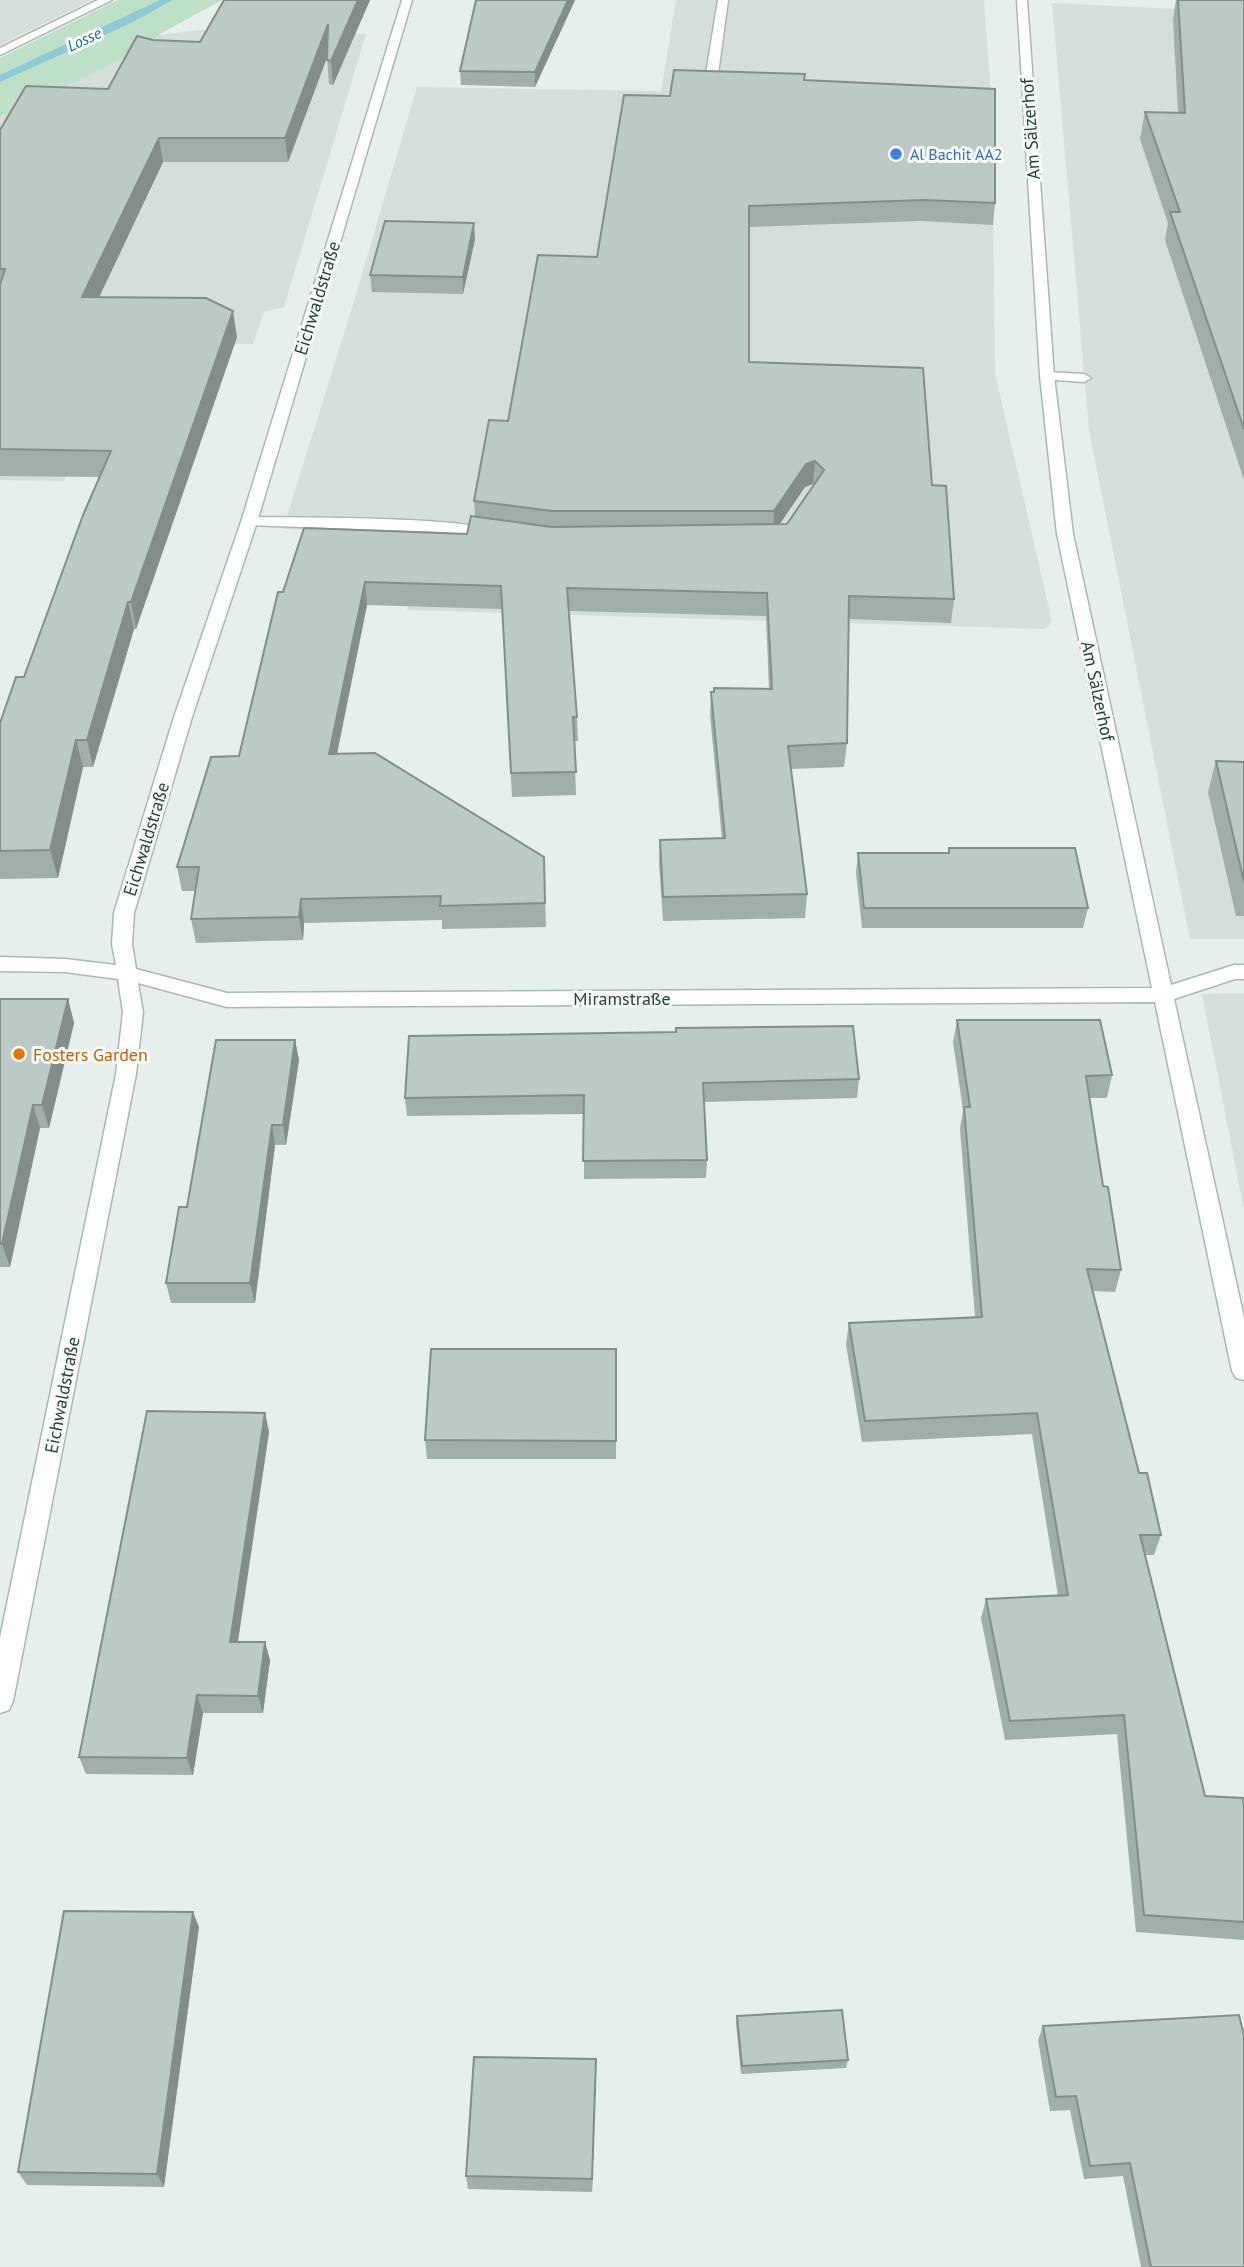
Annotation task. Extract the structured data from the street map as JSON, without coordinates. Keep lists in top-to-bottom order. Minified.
{"streets":{"street":["Am Sälzerhof","Eichwaldstraße","Miramstraße"]},"crossings":[["Am Sälzerhof","Miramstraße"],["Eichwaldstraße","Miramstraße"]],"water":["Losse"],"places":["Al Bachit AA2","Fosters Garden"]}
